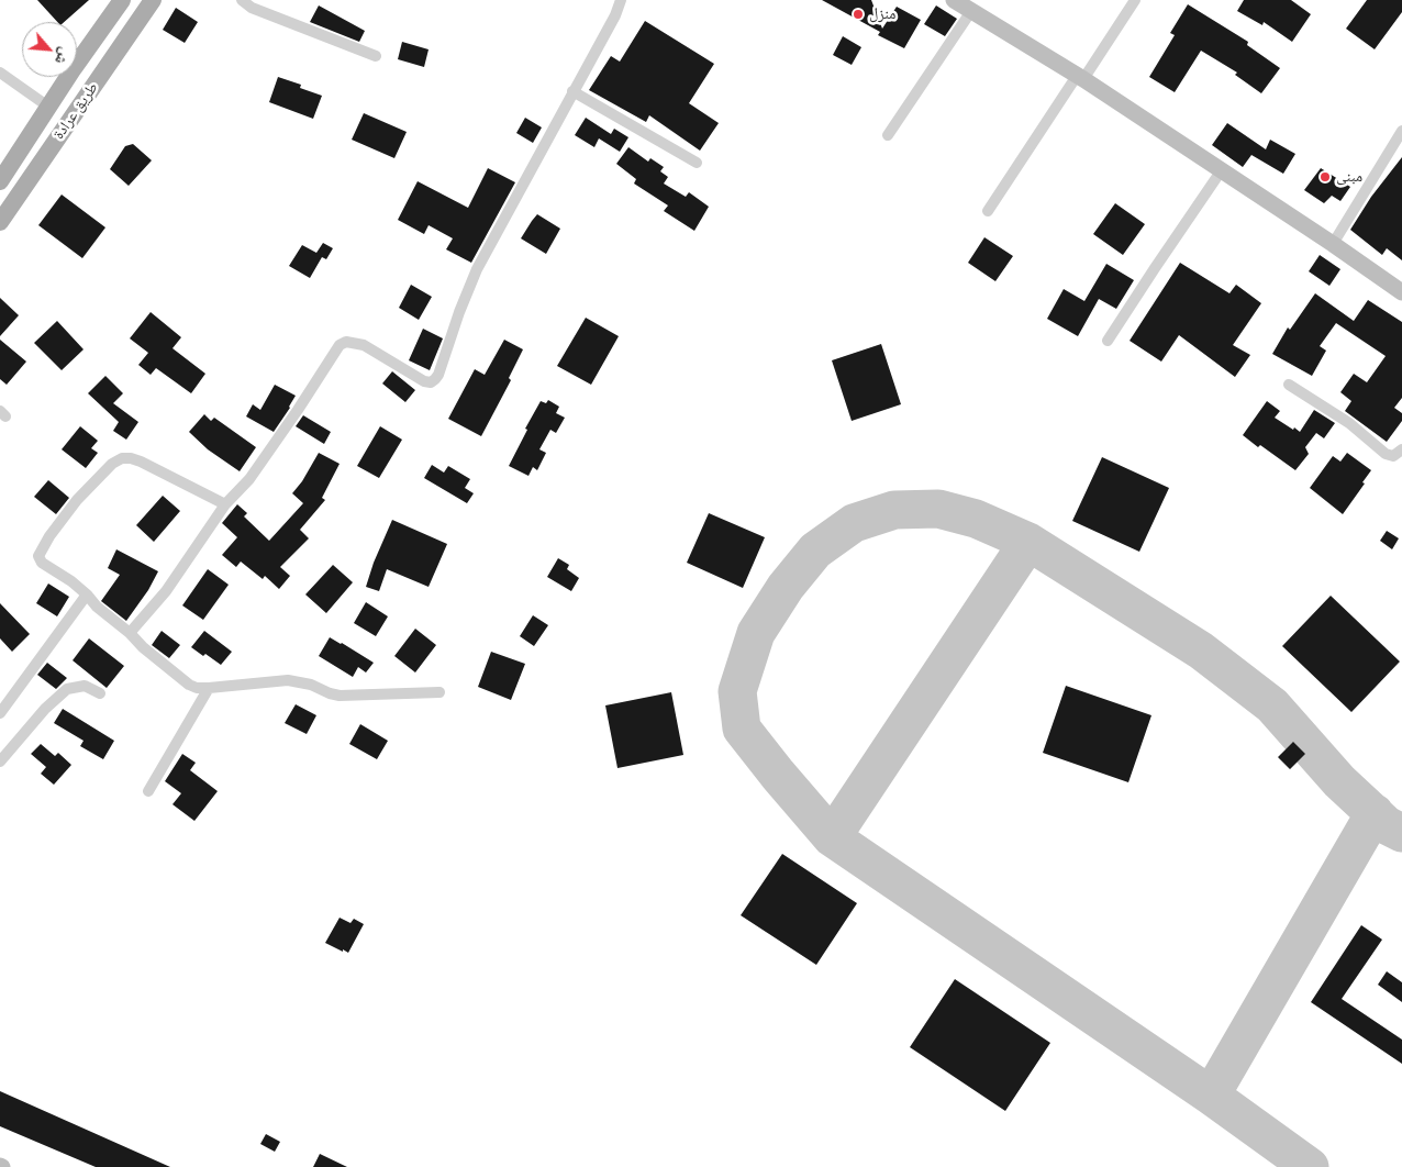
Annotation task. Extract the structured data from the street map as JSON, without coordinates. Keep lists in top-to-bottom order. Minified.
{"streets":{"main road":["طريق عرادة"]},"places":["منزل","مبنى"],"north":"bottom right"}
